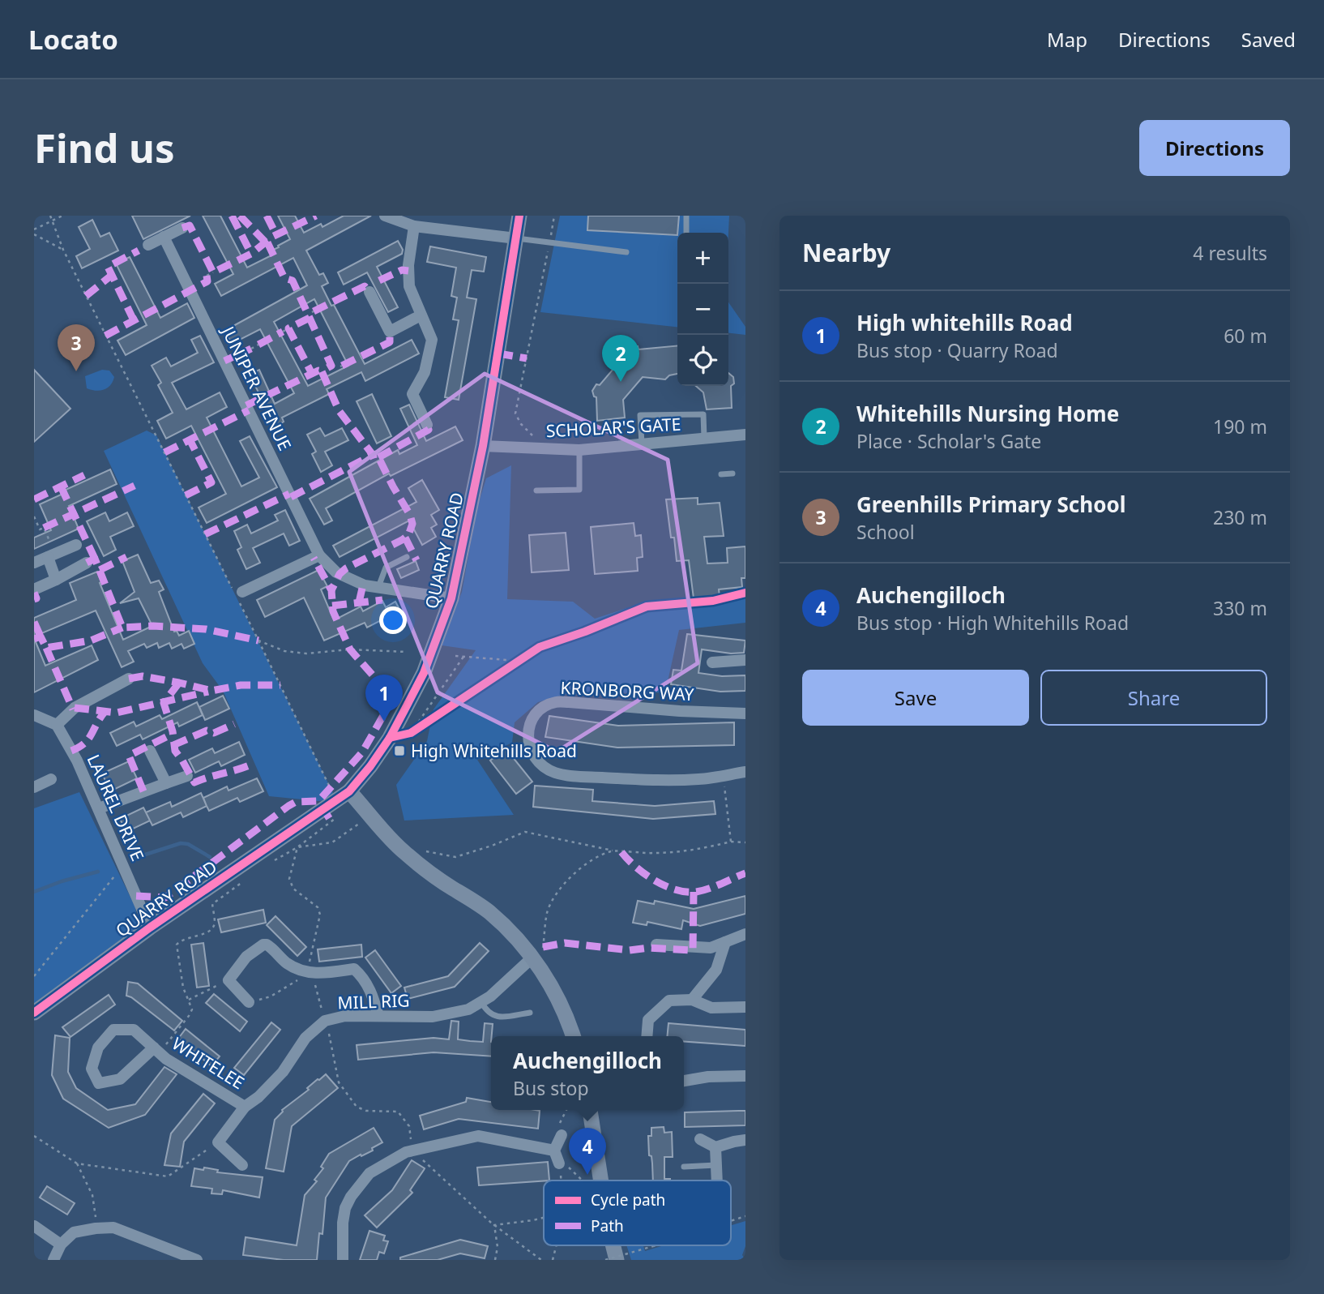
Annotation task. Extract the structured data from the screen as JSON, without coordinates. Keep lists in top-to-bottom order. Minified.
{"streets":{"street":["JUNIPER AVENUE","SCHOLAR'S GATE","QUARRY ROAD","KRONBORG WAY","LAUREL DRIVE","MILL RIG","WHITELEE"]},"crossings":[["JUNIPER AVENUE","QUARRY ROAD"],["SCHOLAR'S GATE","QUARRY ROAD"],["QUARRY ROAD","LAUREL DRIVE"],["MILL RIG","WHITELEE"]],"places":{"transit":["High Whitehills Road"]},"legend":["Cycle path","Path"],"page":{"header":"Locato","nav":["Map","Directions","Saved"],"buttons":["Directions",["Save","Share"]],"title":"Find us","heading":["Nearby","4 results"],"map_buttons":["+","−"],"list":[{"mark":"1","name":"High whitehills Road","note":"Bus stop · Quarry Road","value":"60 m"},{"mark":"2","name":"Whitehills Nursing Home","note":"Place · Scholar's Gate","value":"190 m"},{"mark":"3","name":"Greenhills Primary School","note":"School","value":"230 m"},{"mark":"4","name":"Auchengilloch","note":"Bus stop · High Whitehills Road","value":"330 m"}],"pins":["3","2","1","4"],"popup":["Auchengilloch","Bus stop"]}}
